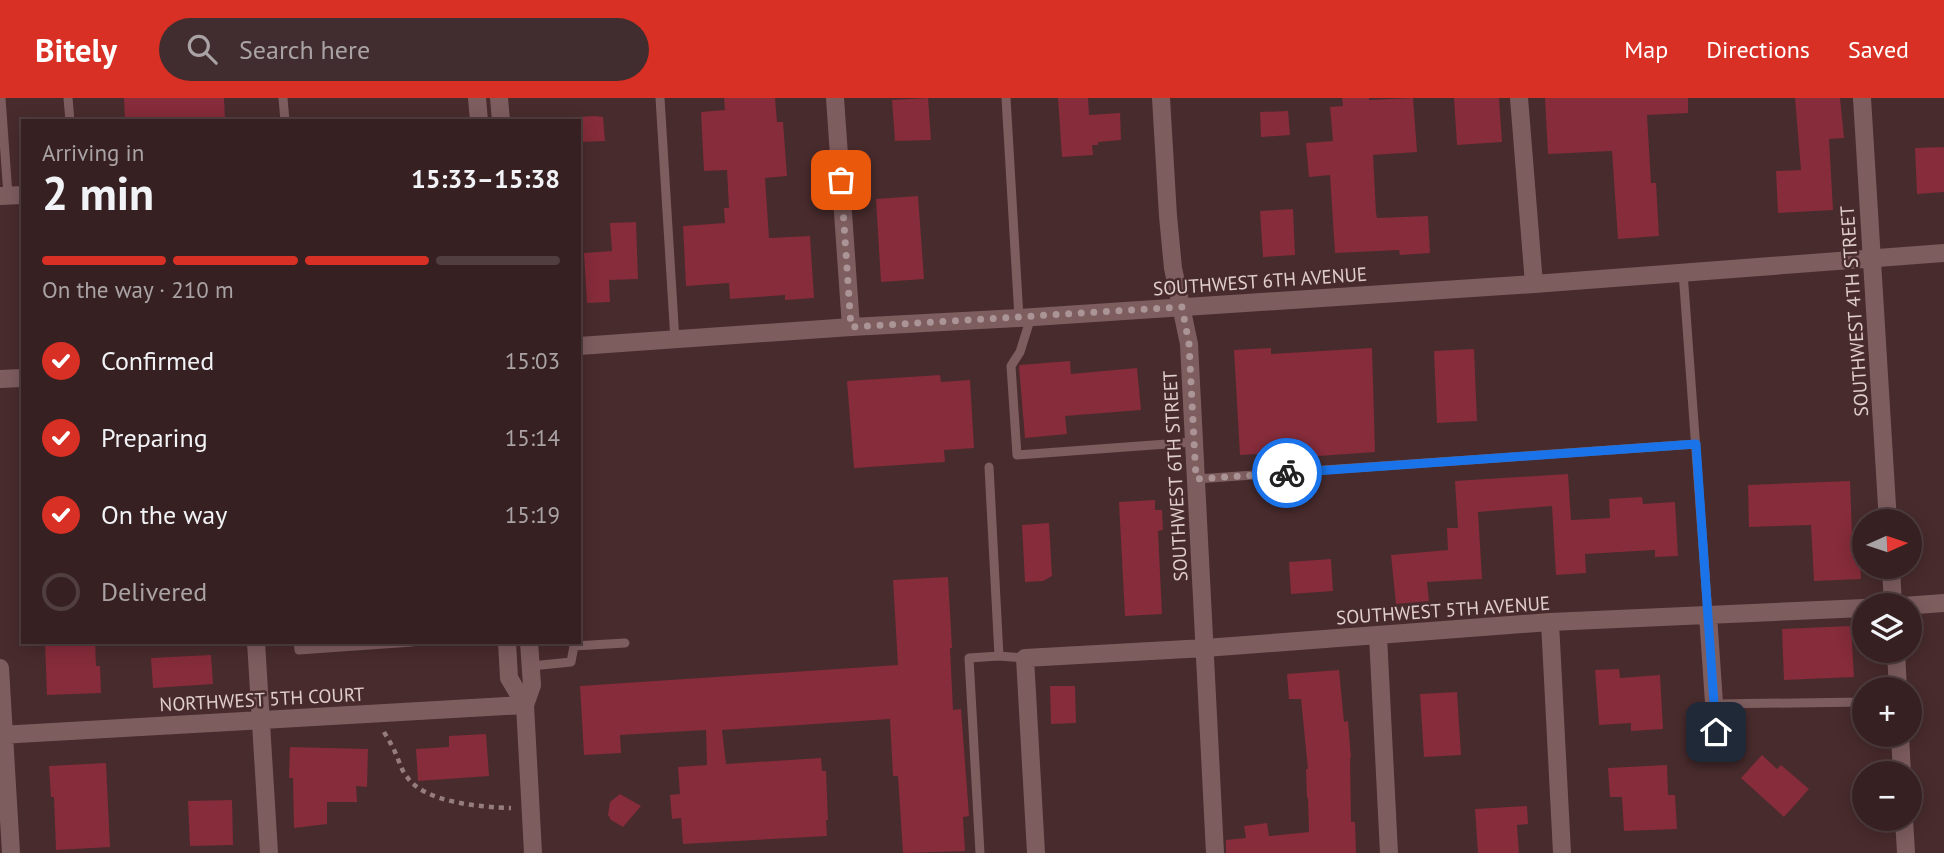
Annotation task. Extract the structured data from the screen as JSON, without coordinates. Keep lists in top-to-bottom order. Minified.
{"streets":{"street":["SOUTHWEST 6TH AVENUE","SOUTHWEST 4TH STREET","SOUTHWEST 6TH STREET","SOUTHWEST 5TH AVENUE","NORTHWEST 5TH COURT"]},"crossings":[["SOUTHWEST 6TH AVENUE","SOUTHWEST 4TH STREET"],["SOUTHWEST 6TH AVENUE","SOUTHWEST 6TH STREET"],["SOUTHWEST 6TH STREET","SOUTHWEST 5TH AVENUE"]],"north":"right","page":{"header":"Bitely","search":"Search here","nav":["Map","Directions","Saved"],"heading":["2 min","Arriving in","15:33–15:38"],"bar":"On the way · 210 m","list":[["Confirmed","15:03"],["Preparing","15:14"],["On the way","15:19"],"Delivered"],"map_buttons":["+","−"]}}
